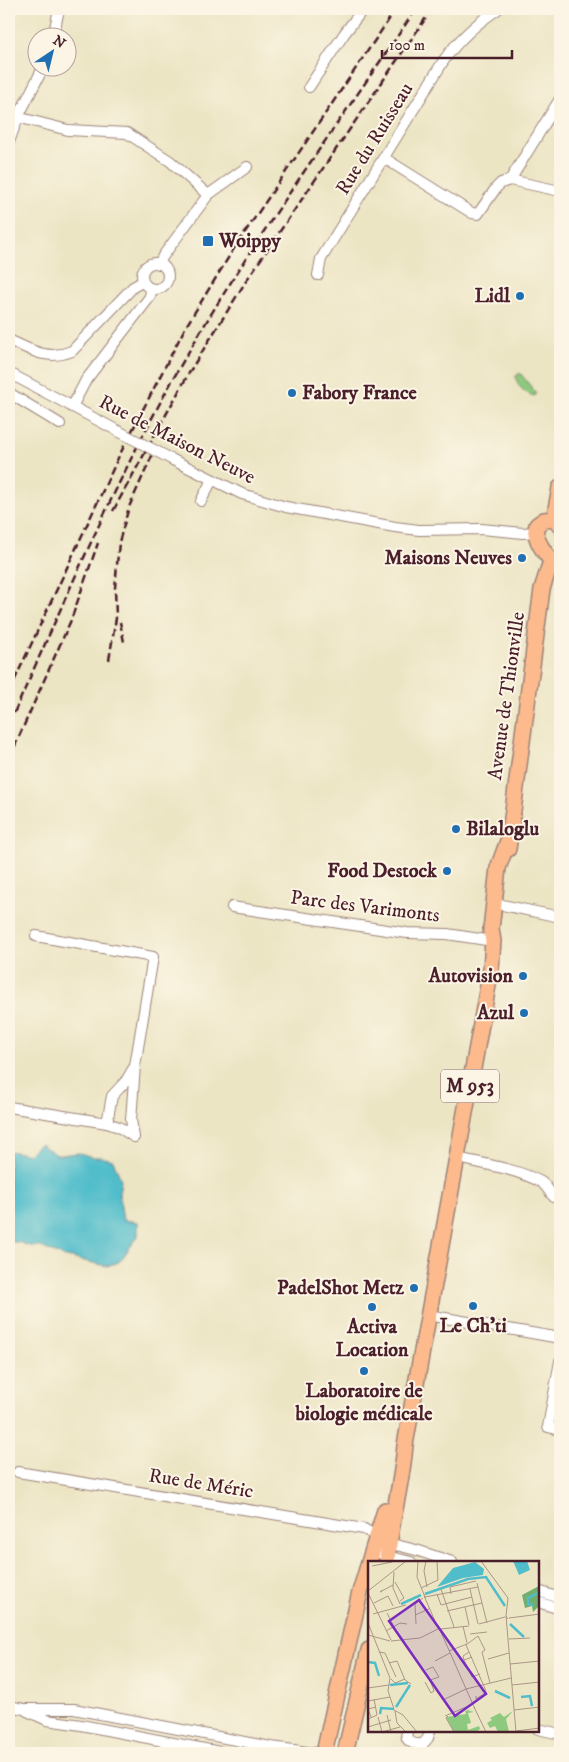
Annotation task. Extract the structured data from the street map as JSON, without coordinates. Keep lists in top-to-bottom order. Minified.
{"streets":{"main road":["Avenue de Thionville","M 953"],"street":["Rue du Ruisseau","Rue de Maison Neuve","Parc des Varimonts","Rue de Méric"]},"crossings":[["Avenue de Thionville","Parc des Varimonts"],["Avenue de Thionville","Rue de Méric"]],"places":{"transit":["Woippy"],"other":["Lidl","Fabory France","Maisons Neuves","Bilaloglu","Food Destock","Autovision","Azul","PadelShot Metz","Le Ch'ti","Activa Location","Laboratoire de biologie médicale"]},"scale_bar":"100 m","north":"top right"}
